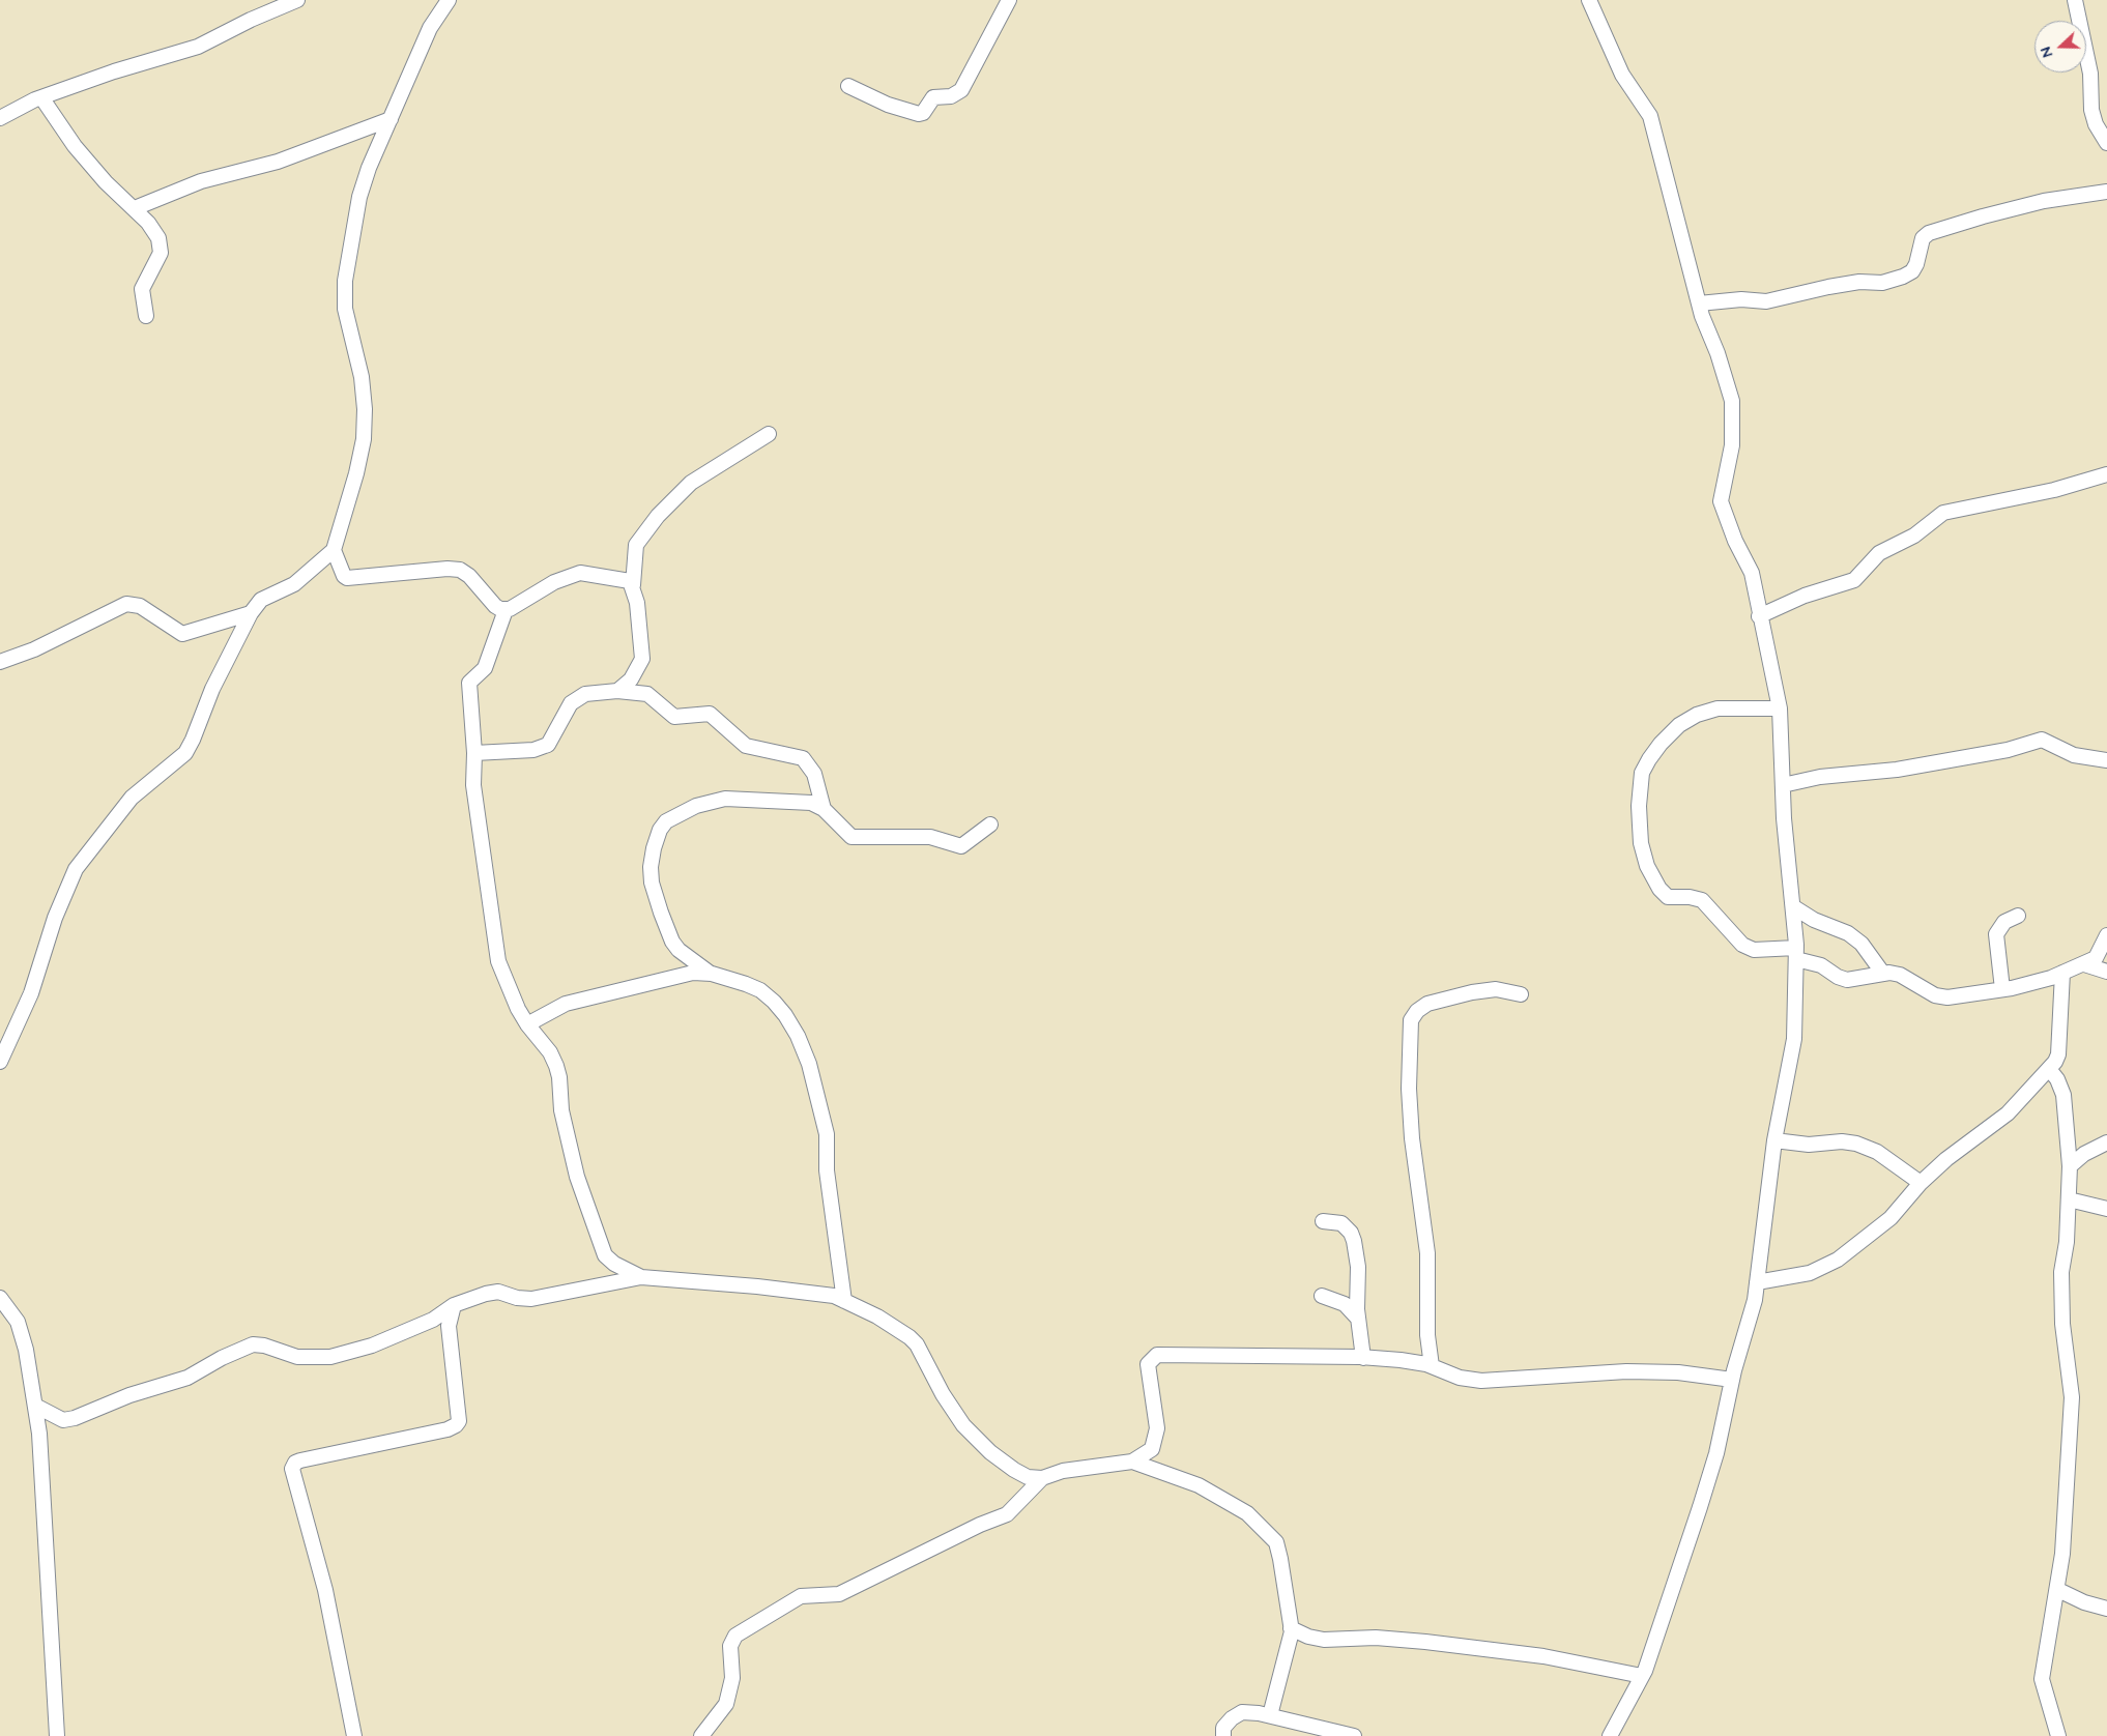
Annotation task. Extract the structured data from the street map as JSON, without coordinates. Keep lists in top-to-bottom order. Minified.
{"north":"left"}
